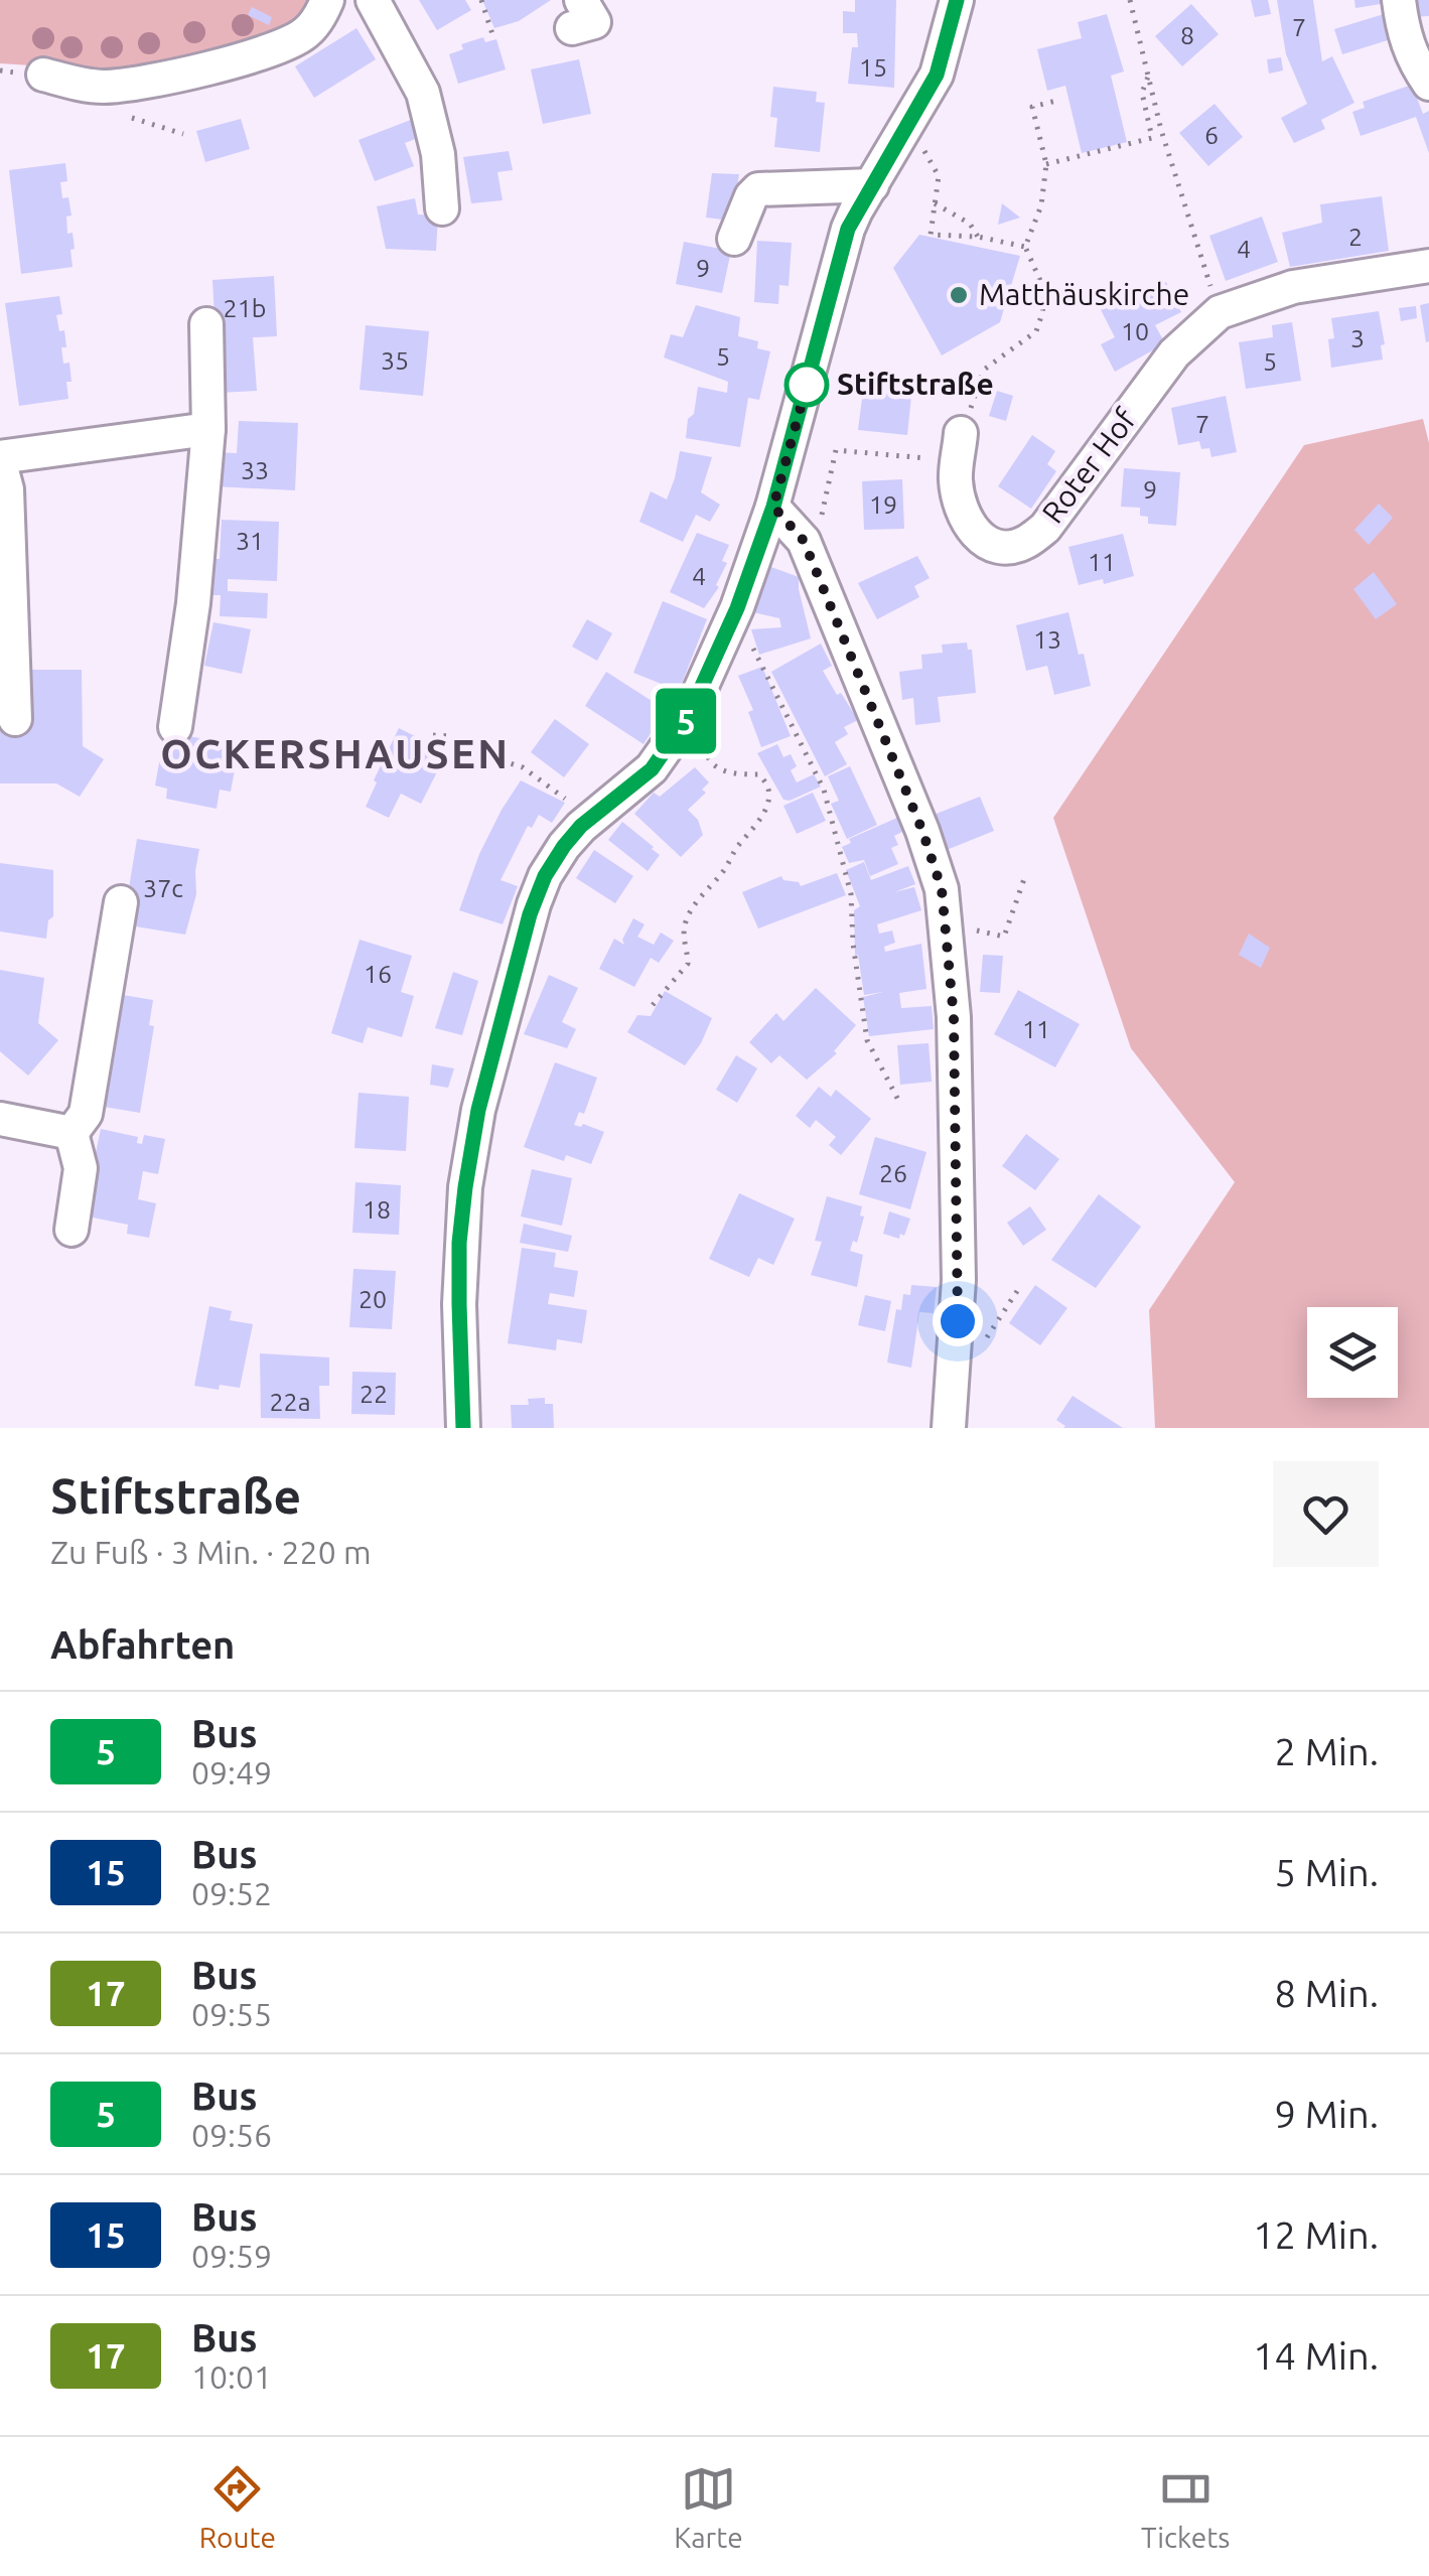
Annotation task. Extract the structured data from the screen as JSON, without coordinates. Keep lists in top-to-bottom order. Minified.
{"streets":{"street":["Roter Hof"]},"districts":["OCKERSHAUSEN"],"places":["Matthäuskirche","Stiftstraße"],"lines":["bus line 5"],"house_numbers":["7","8","15","6","2","4","9","21b","10","3","5","35","5","7","33","9","19","31","11","4","13","37c","16","11","26","18","20","22","22a"],"page":{"on_map":"5","heading":[["Stiftstraße","Zu Fuß · 3 Min. · 220 m"],"Abfahrten"],"list":[{"mark":"5","name":"Bus","note":"09:49","value":"2 Min."},{"mark":"15","name":"Bus","note":"09:52","value":"5 Min."},{"mark":"17","name":"Bus","note":"09:55","value":"8 Min."},{"mark":"5","name":"Bus","note":"09:56","value":"9 Min."},{"mark":"15","name":"Bus","note":"09:59","value":"12 Min."},{"mark":"17","name":"Bus","note":"10:01","value":"14 Min."}],"tabs":["Route","Karte","Tickets"]}}
